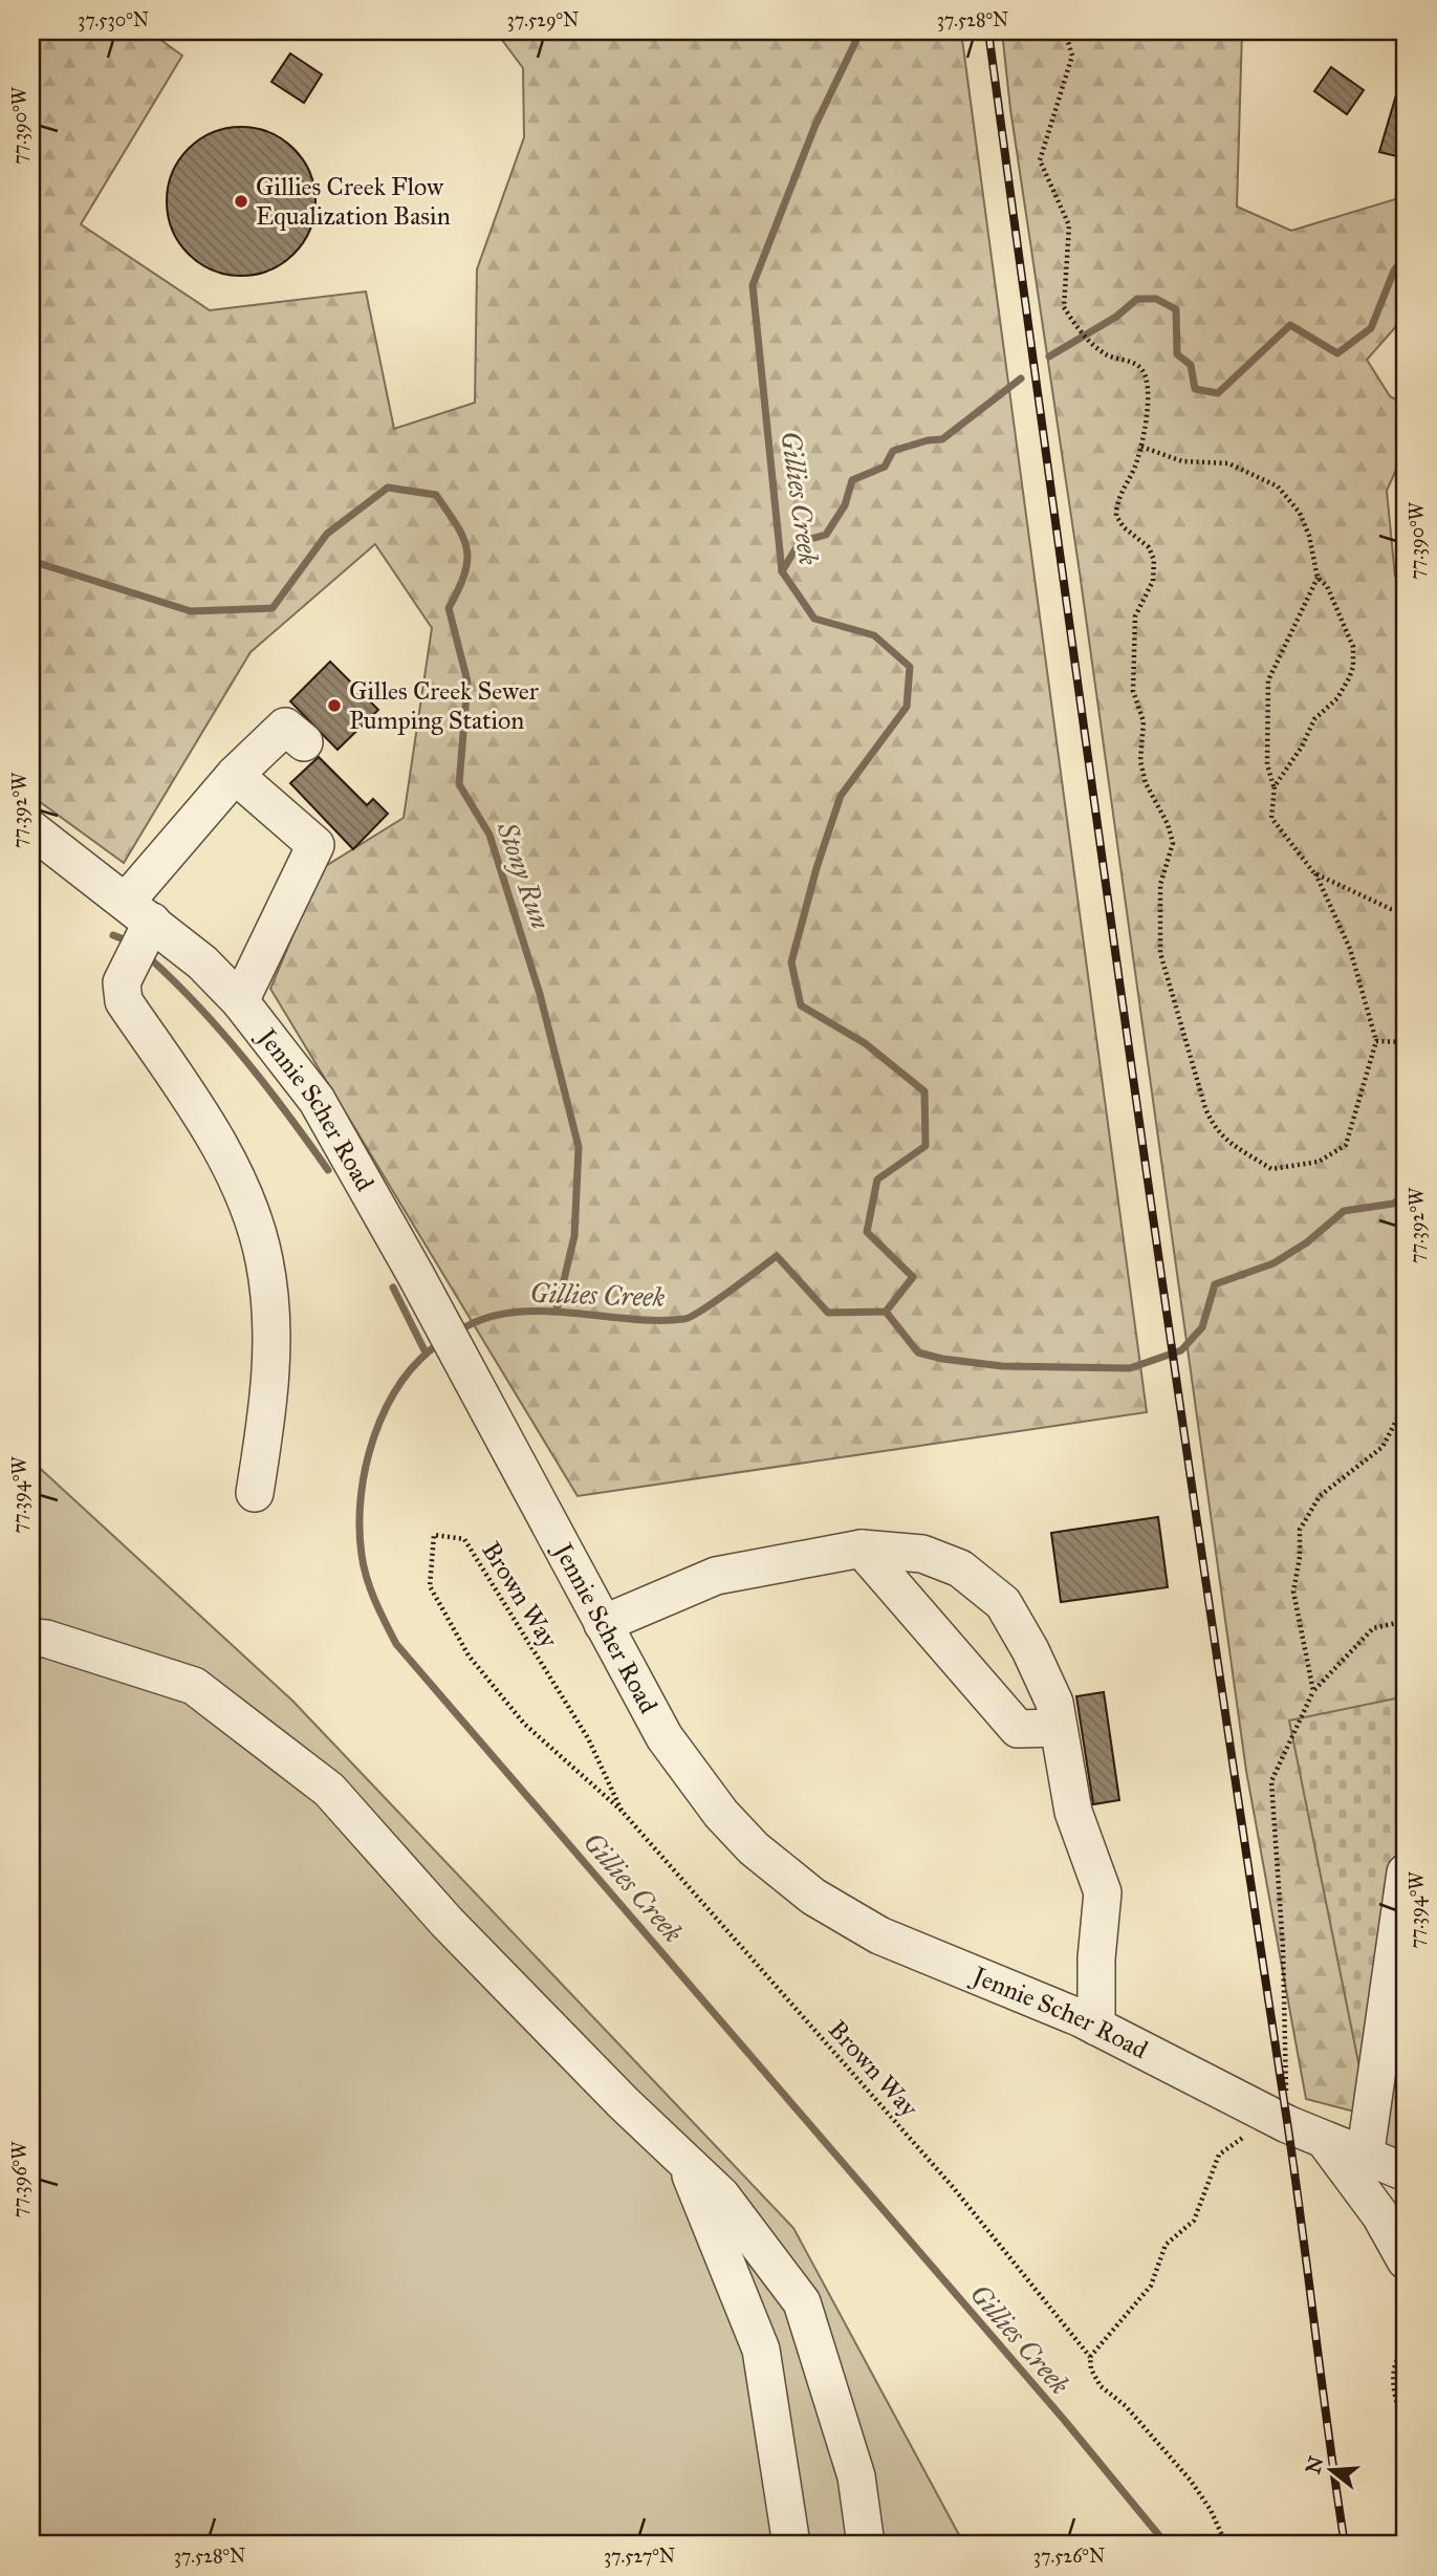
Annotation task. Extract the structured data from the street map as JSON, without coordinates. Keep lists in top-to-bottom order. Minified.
{"streets":{"street":["Jennie Scher Road"],"path":["Brown Way"]},"water":["Gillies Creek","Stony Run"],"places":["Gillies Creek Flow Equalization Basin","Gilles Creek Sewer Pumping Station"],"north":"left","coordinates":["37.530°N","37.529°N","37.528°N","77.390°W","77.392°W","77.394°W","77.396°W","37.527°N","37.526°N"]}
